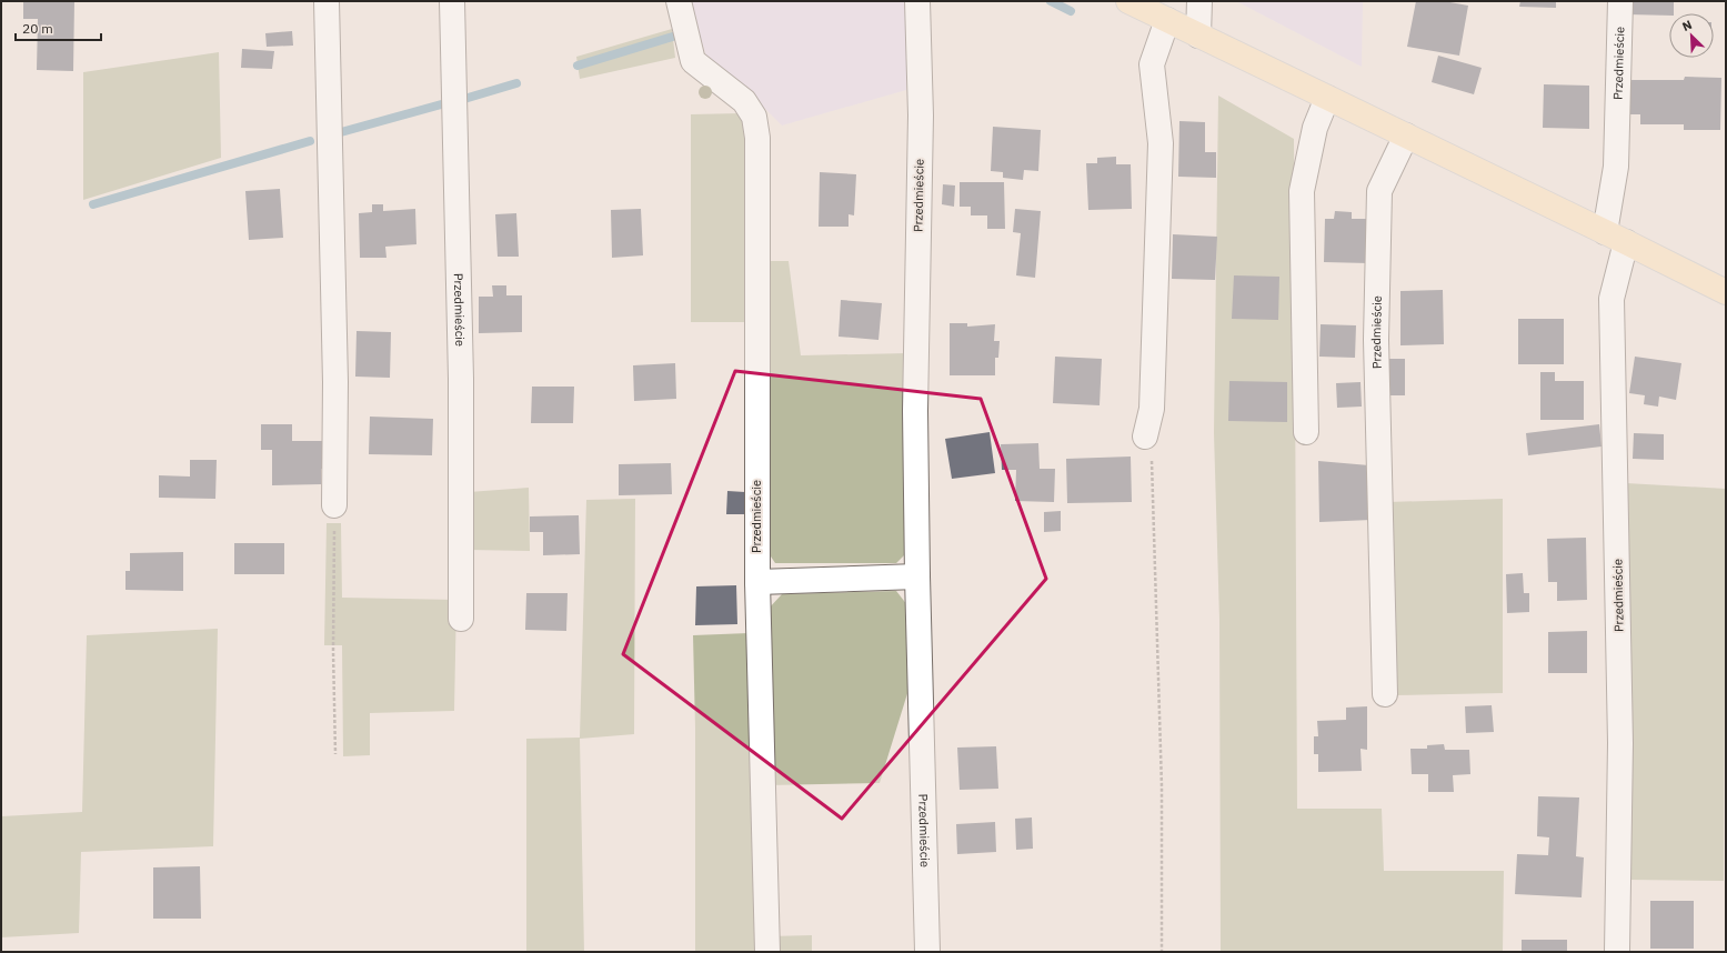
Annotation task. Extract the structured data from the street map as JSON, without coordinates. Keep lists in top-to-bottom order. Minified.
{"streets":{"street":["Przedmieście"]},"scale_bar":"20 m","north":"top left"}
